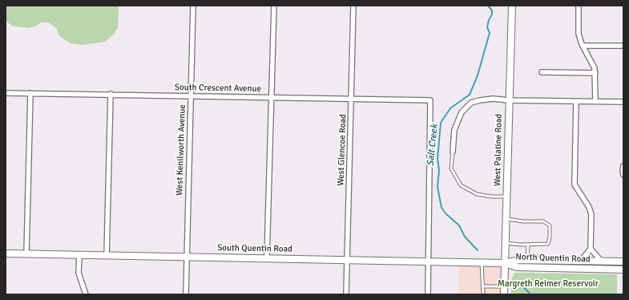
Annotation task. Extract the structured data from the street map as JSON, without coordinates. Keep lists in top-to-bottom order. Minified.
{"streets":{"main road":["West Palatine Road","South Quentin Road","North Quentin Road"],"street":["South Crescent Avenue","West Kenilworth Avenue","West Glencoe Road"]},"crossings":[["South Crescent Avenue","West Kenilworth Avenue"],["South Crescent Avenue","West Glencoe Road"],["South Crescent Avenue","South Quentin Road"],["West Kenilworth Avenue","South Quentin Road"],["West Glencoe Road","South Quentin Road"],["West Palatine Road","South Quentin Road"],["West Palatine Road","North Quentin Road"],["South Quentin Road","North Quentin Road"]],"water":["Salt Creek"],"parks":["Margreth Reimer Reservoir"]}
